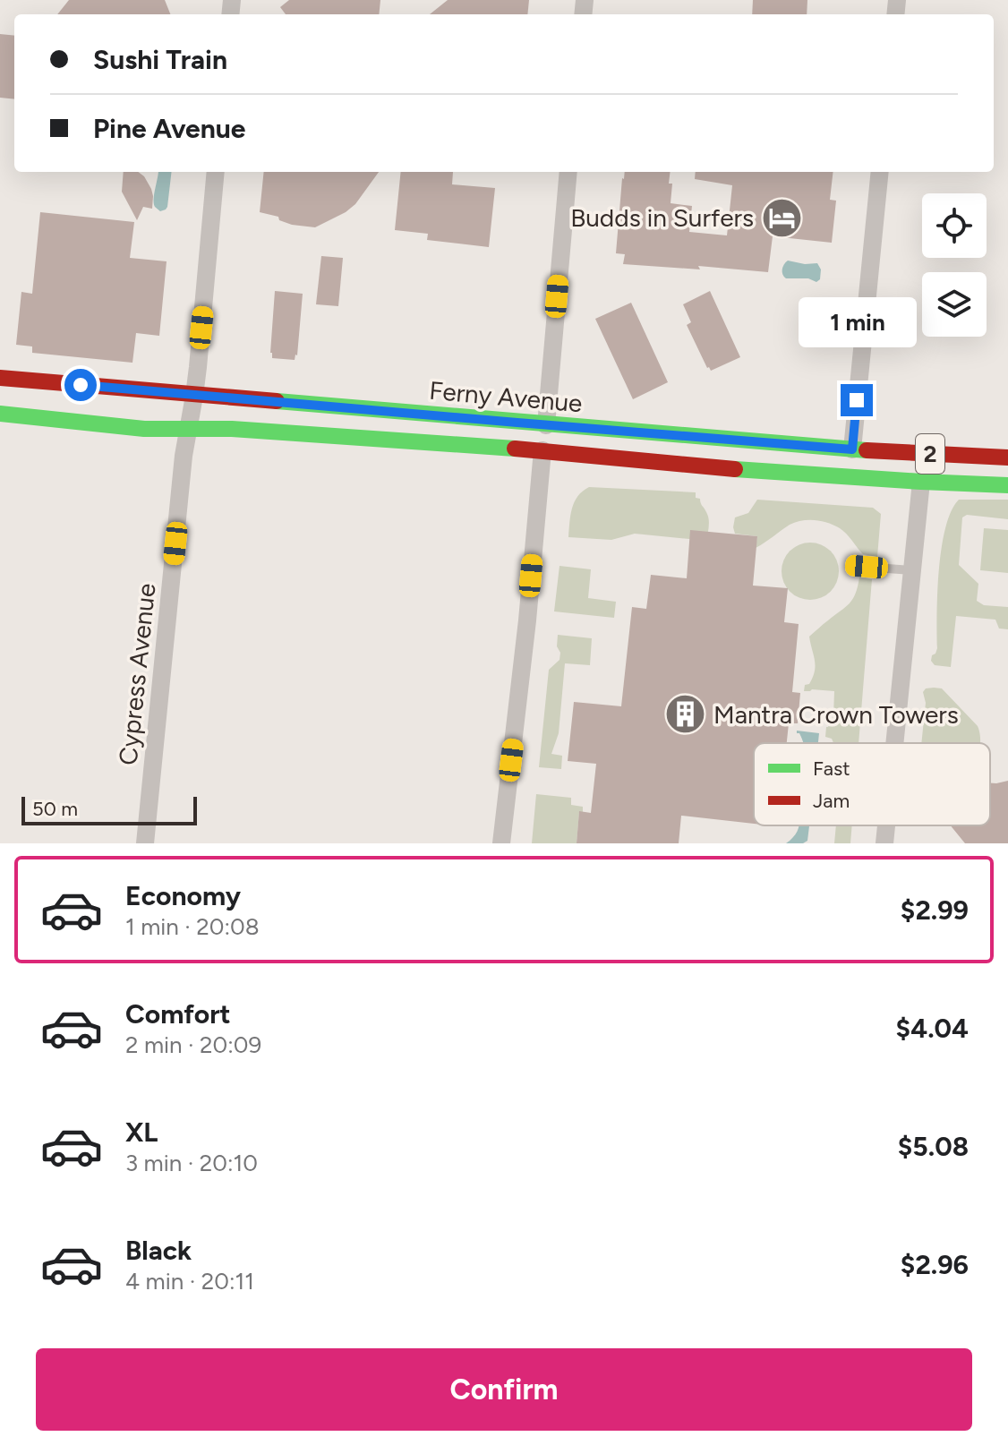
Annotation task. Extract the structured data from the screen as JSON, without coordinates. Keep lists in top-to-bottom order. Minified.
{"streets":{"highway":["Ferny Avenue","2"],"street":["Cypress Avenue"]},"crossings":[["Ferny Avenue","Cypress Avenue"]],"places":{"hotel":["Budds in Surfers"],"building":["Mantra Crown Towers"]},"legend":["Fast","Jam"],"scale_bar":"50 m","page":{"banner":["Sushi Train","Pine Avenue"],"bubble":"1 min","scale":"50 m","list":[{"name":"Economy","note":"1 min · 20:08","value":"$2.99"},{"name":"Comfort","note":"2 min · 20:09","value":"$4.04"},{"name":"XL","note":"3 min · 20:10","value":"$5.08"},{"name":"Black","note":"4 min · 20:11","value":"$2.96"}],"buttons":"Confirm"}}
